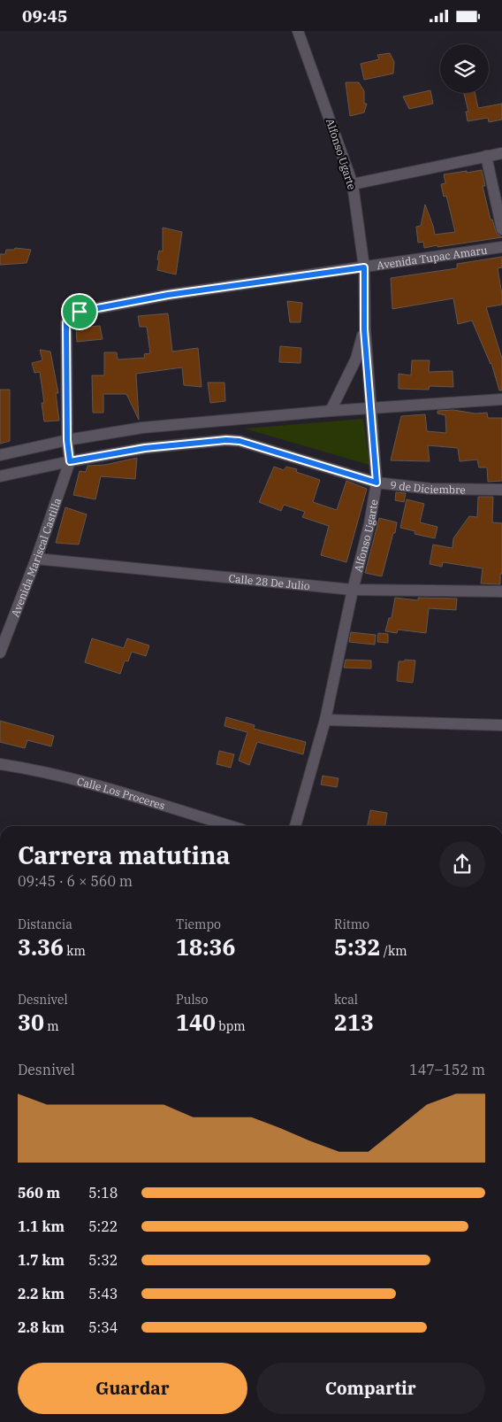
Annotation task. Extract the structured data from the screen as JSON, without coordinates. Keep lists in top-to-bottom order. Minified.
{"streets":{"street":["Alfonso Ugarte","Avenida Tupac Amaru","9 de Diciembre","Avenida Mariscal Castilla","Calle 28 De Julio","Calle Los Proceres"]},"crossings":[["Alfonso Ugarte","Avenida Tupac Amaru"],["Alfonso Ugarte","9 de Diciembre"],["Alfonso Ugarte","Calle 28 De Julio"],["9 de Diciembre","Avenida Mariscal Castilla"],["Avenida Mariscal Castilla","Calle 28 De Julio"]],"page":{"status":"09:45","heading":["Carrera matutina","09:45 · 6 × 560 m"],"stats":[["Distancia","3.36 km"],["Tiempo","18:36"],["Ritmo","5:32 /km"],["Desnivel","30 m"],["Pulso","140 bpm"],["kcal","213"]],"chart":["Desnivel","147–152 m"],"list":[{"name":"560 m","note":"5:18"},{"name":"1.1 km","note":"5:22"},{"name":"1.7 km","note":"5:32"},{"name":"2.2 km","note":"5:43"},{"name":"2.8 km","note":"5:34"}],"buttons":["Guardar","Compartir"]}}
